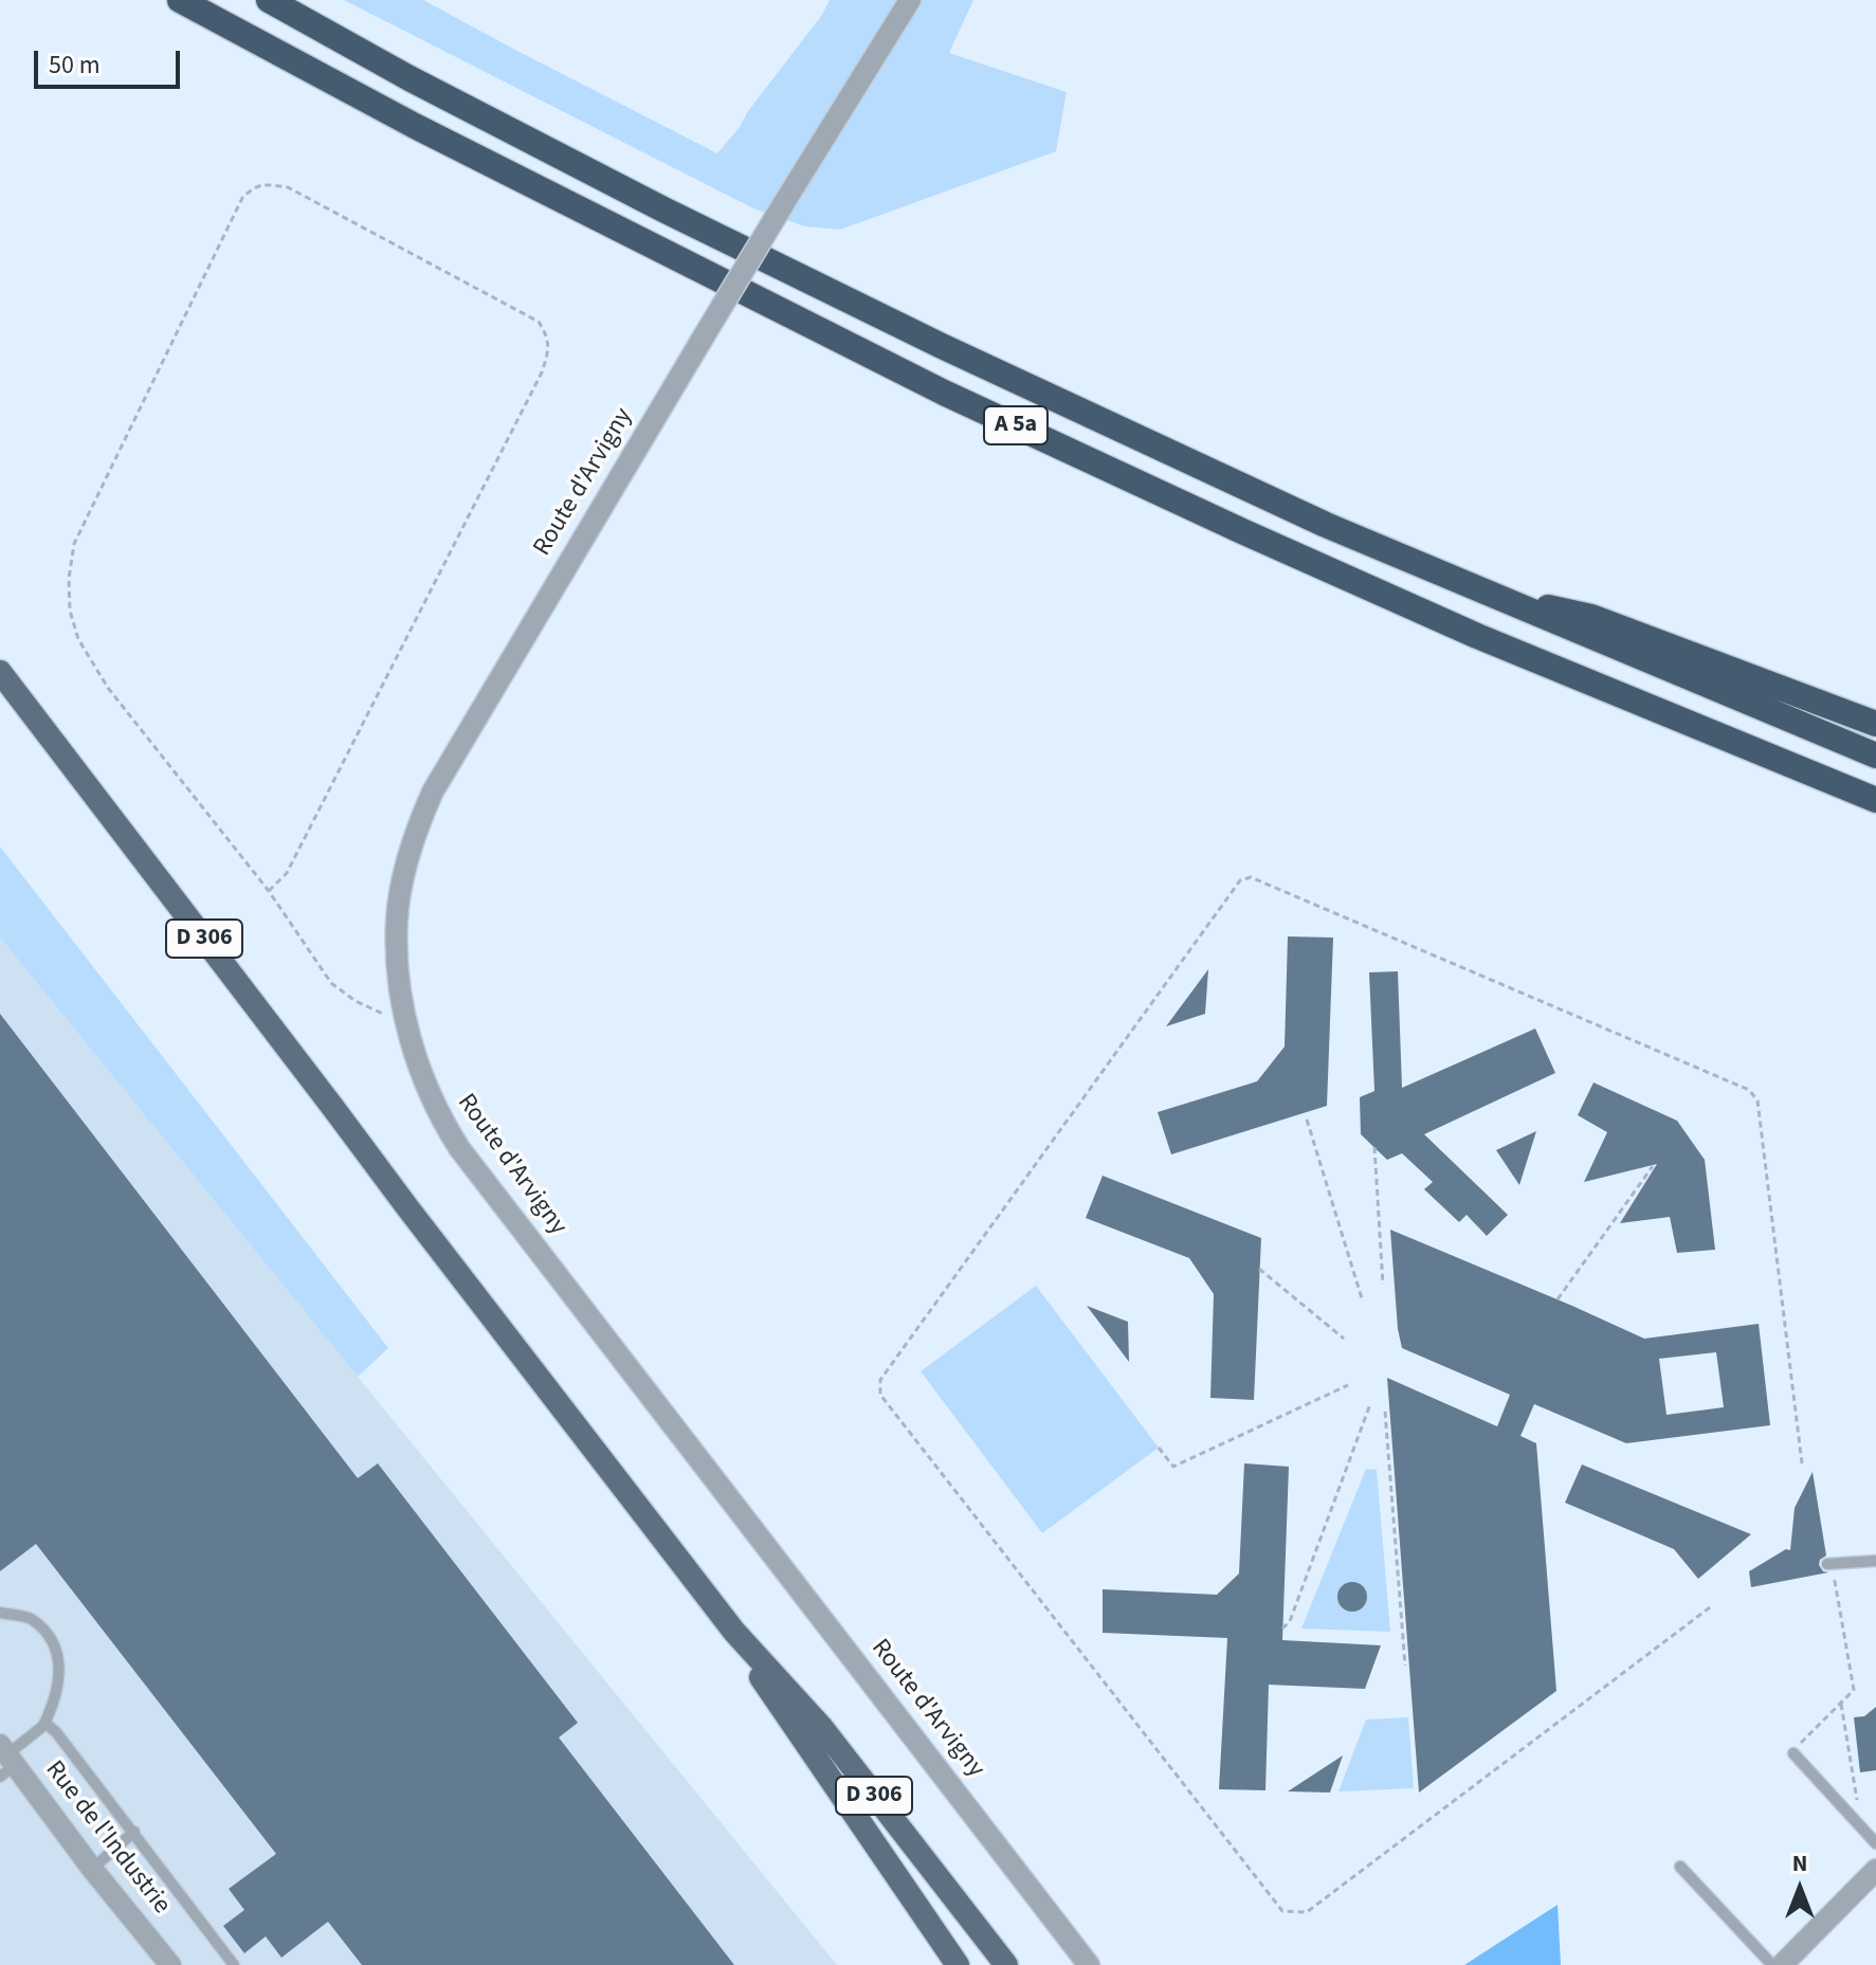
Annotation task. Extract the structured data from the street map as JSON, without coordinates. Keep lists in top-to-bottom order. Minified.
{"streets":{"highway":["A 5a"],"main road":["D 306"],"street":["Route d'Arvigny","Rue de l'Industrie"]},"scale_bar":"50 m","north":"top"}
